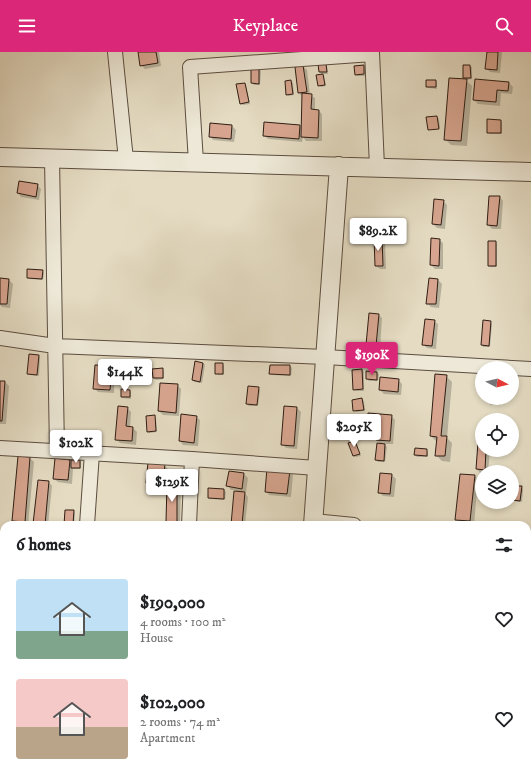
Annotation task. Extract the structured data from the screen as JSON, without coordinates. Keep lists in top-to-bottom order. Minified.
{"north":"right","page":{"header":"Keyplace","price":["$89.2K","$190K","$144K","$205K","$102K","$129K"],"heading":"6 homes","list":[{"name":"$190,000","note":"4 rooms · 100 m² · House"},{"name":"$102,000","note":"2 rooms · 74 m² · Apartment"}]}}
